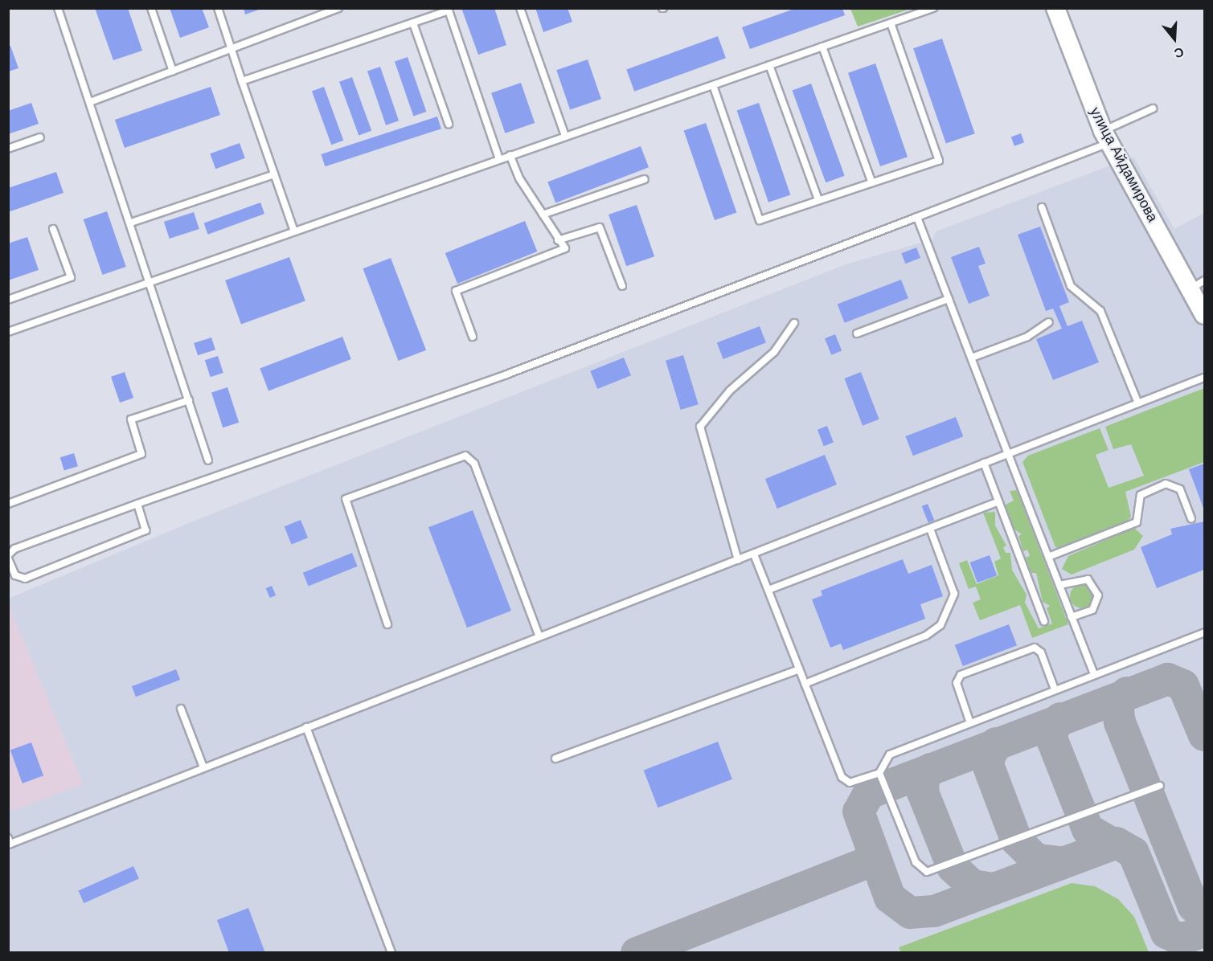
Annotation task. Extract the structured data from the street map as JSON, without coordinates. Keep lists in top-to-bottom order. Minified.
{"streets":{"main road":["улица Айдамирова"]},"north":"bottom"}
